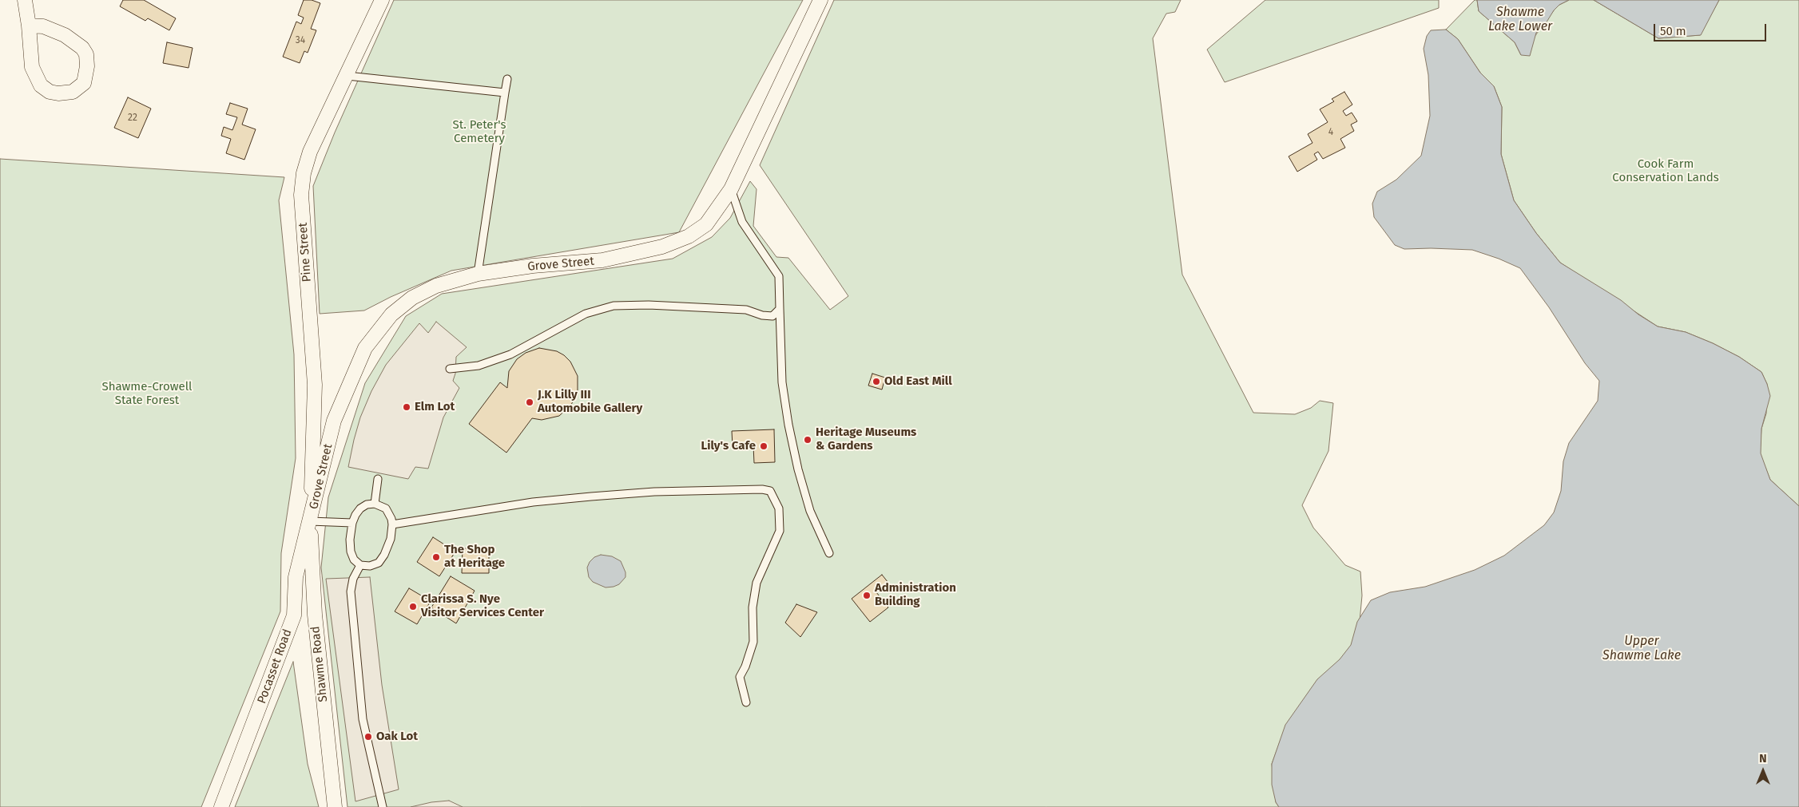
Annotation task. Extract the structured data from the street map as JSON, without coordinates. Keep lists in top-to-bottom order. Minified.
{"streets":{"street":["Pine Street","Grove Street","Shawme Road","Pocasset Road"]},"crossings":[["Pine Street","Grove Street"],["Pine Street","Shawme Road"],["Pine Street","Pocasset Road"],["Grove Street","Shawme Road"],["Grove Street","Pocasset Road"],["Shawme Road","Pocasset Road"]],"water":["Shawme Lake Lower","Upper Shawme Lake"],"parks":["St. Peter's Cemetery","Cook Farm Conservation Lands","Shawme-Crowell State Forest"],"places":["Old East Mill","J.K Lilly III Automobile Gallery","Elm Lot","Heritage Museums & Gardens","Lily's Cafe","The Shop at Heritage","Administration Building","Clarissa S. Nye Visitor Services Center","Oak Lot"],"house_numbers":["34","22","4"],"scale_bar":"50 m","north":"top"}
